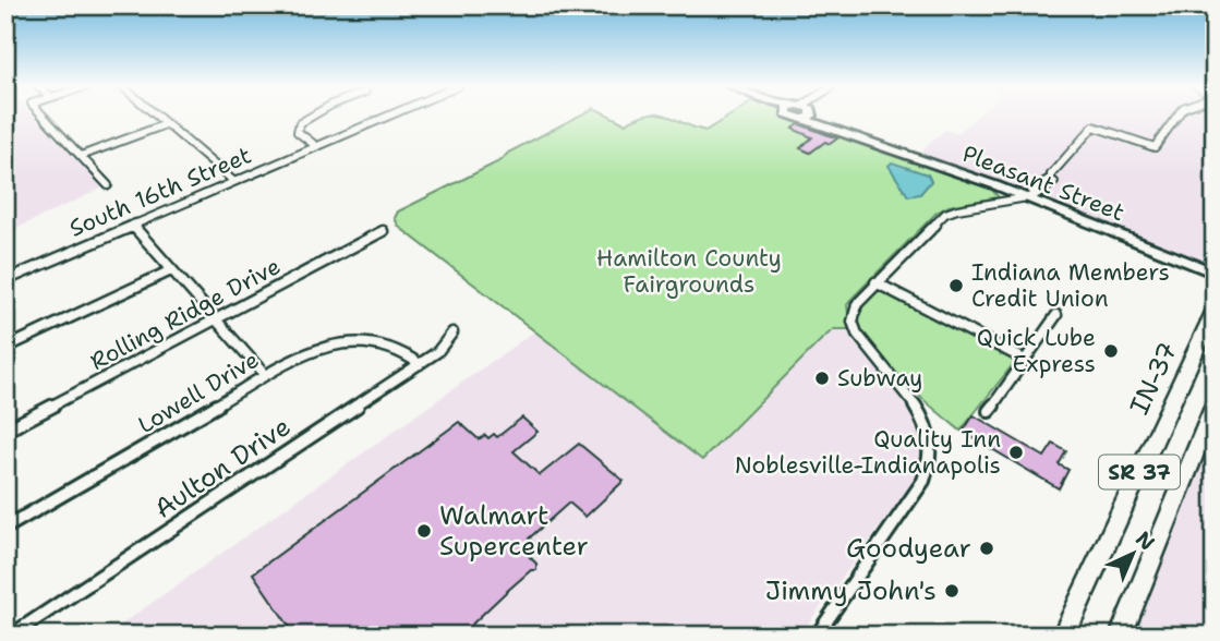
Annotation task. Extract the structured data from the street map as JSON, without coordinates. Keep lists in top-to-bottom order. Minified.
{"streets":{"highway":["IN-37","SR 37"],"street":["Pleasant Street","South 16th Street","Rolling Ridge Drive","Lowell Drive","Aulton Drive"]},"crossings":[["Lowell Drive","Aulton Drive"]],"parks":["Hamilton County Fairgrounds"],"places":["Indiana Members Credit Union","Quick Lube Express","Subway","Quality Inn Noblesville-Indianapolis","Walmart Supercenter","Goodyear","Jimmy John's"],"north":"top right"}
